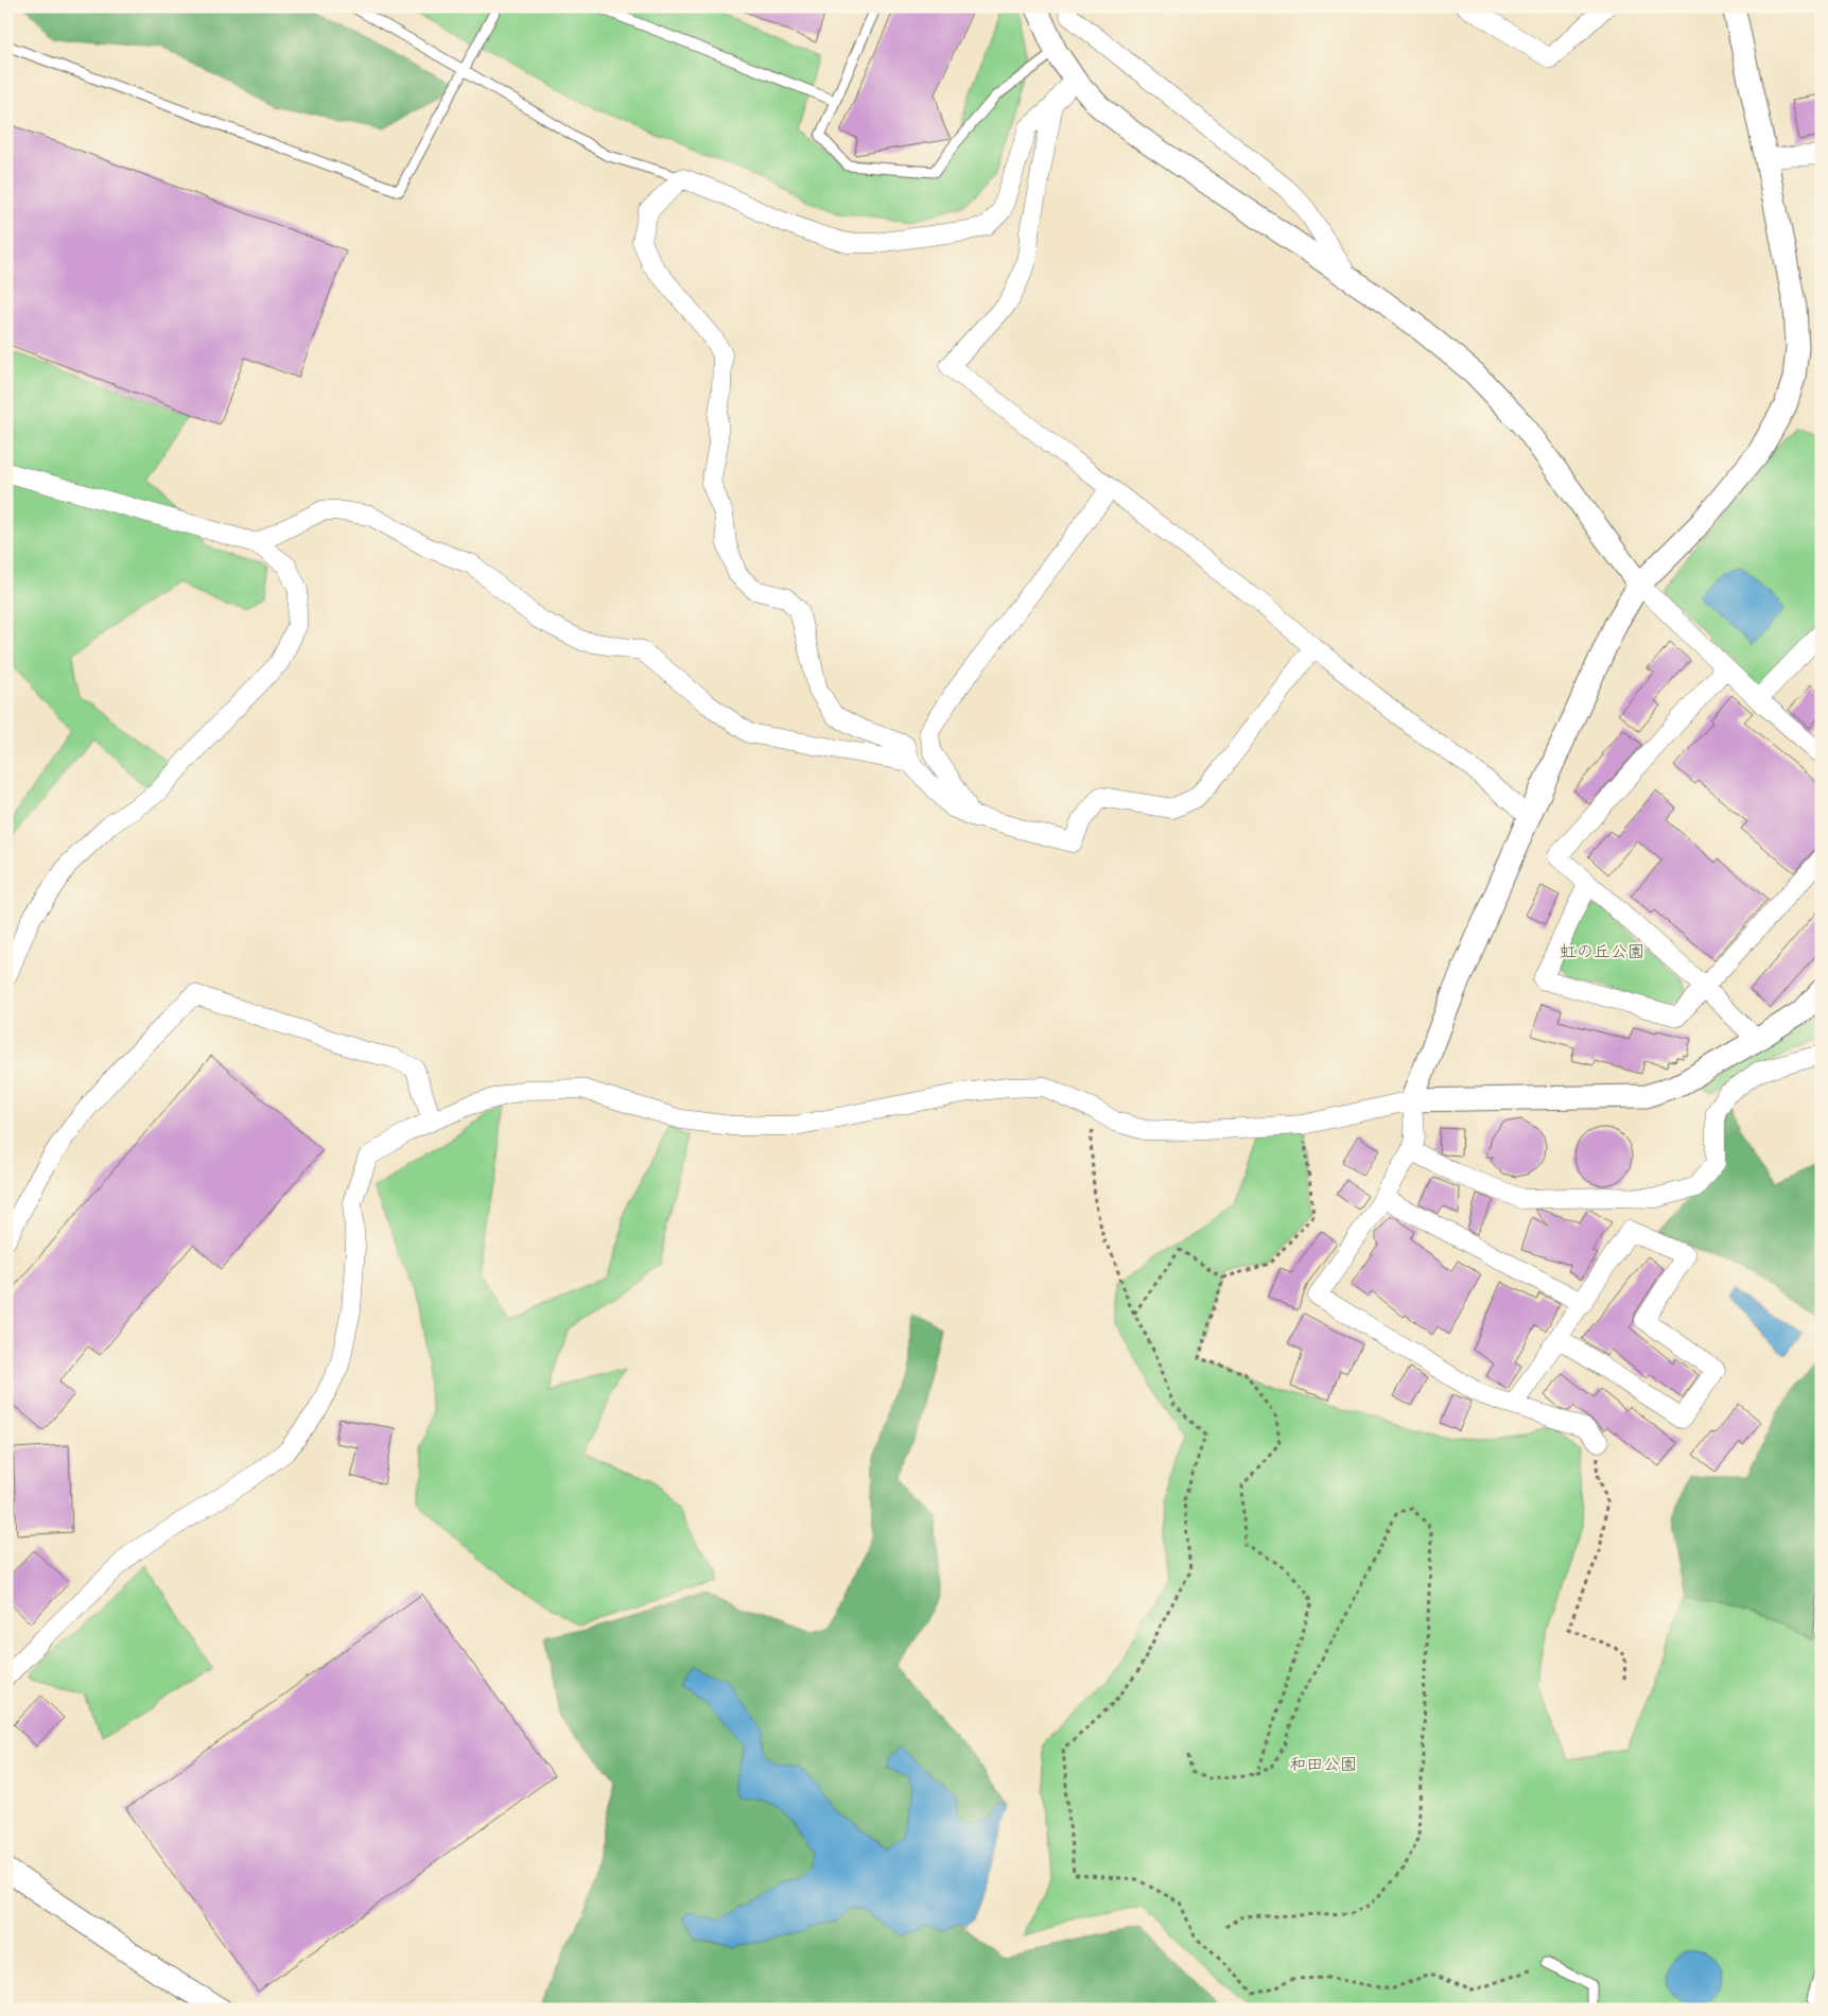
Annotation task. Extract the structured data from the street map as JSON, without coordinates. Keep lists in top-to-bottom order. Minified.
{"parks":["虹の丘公園","和田公園"]}
